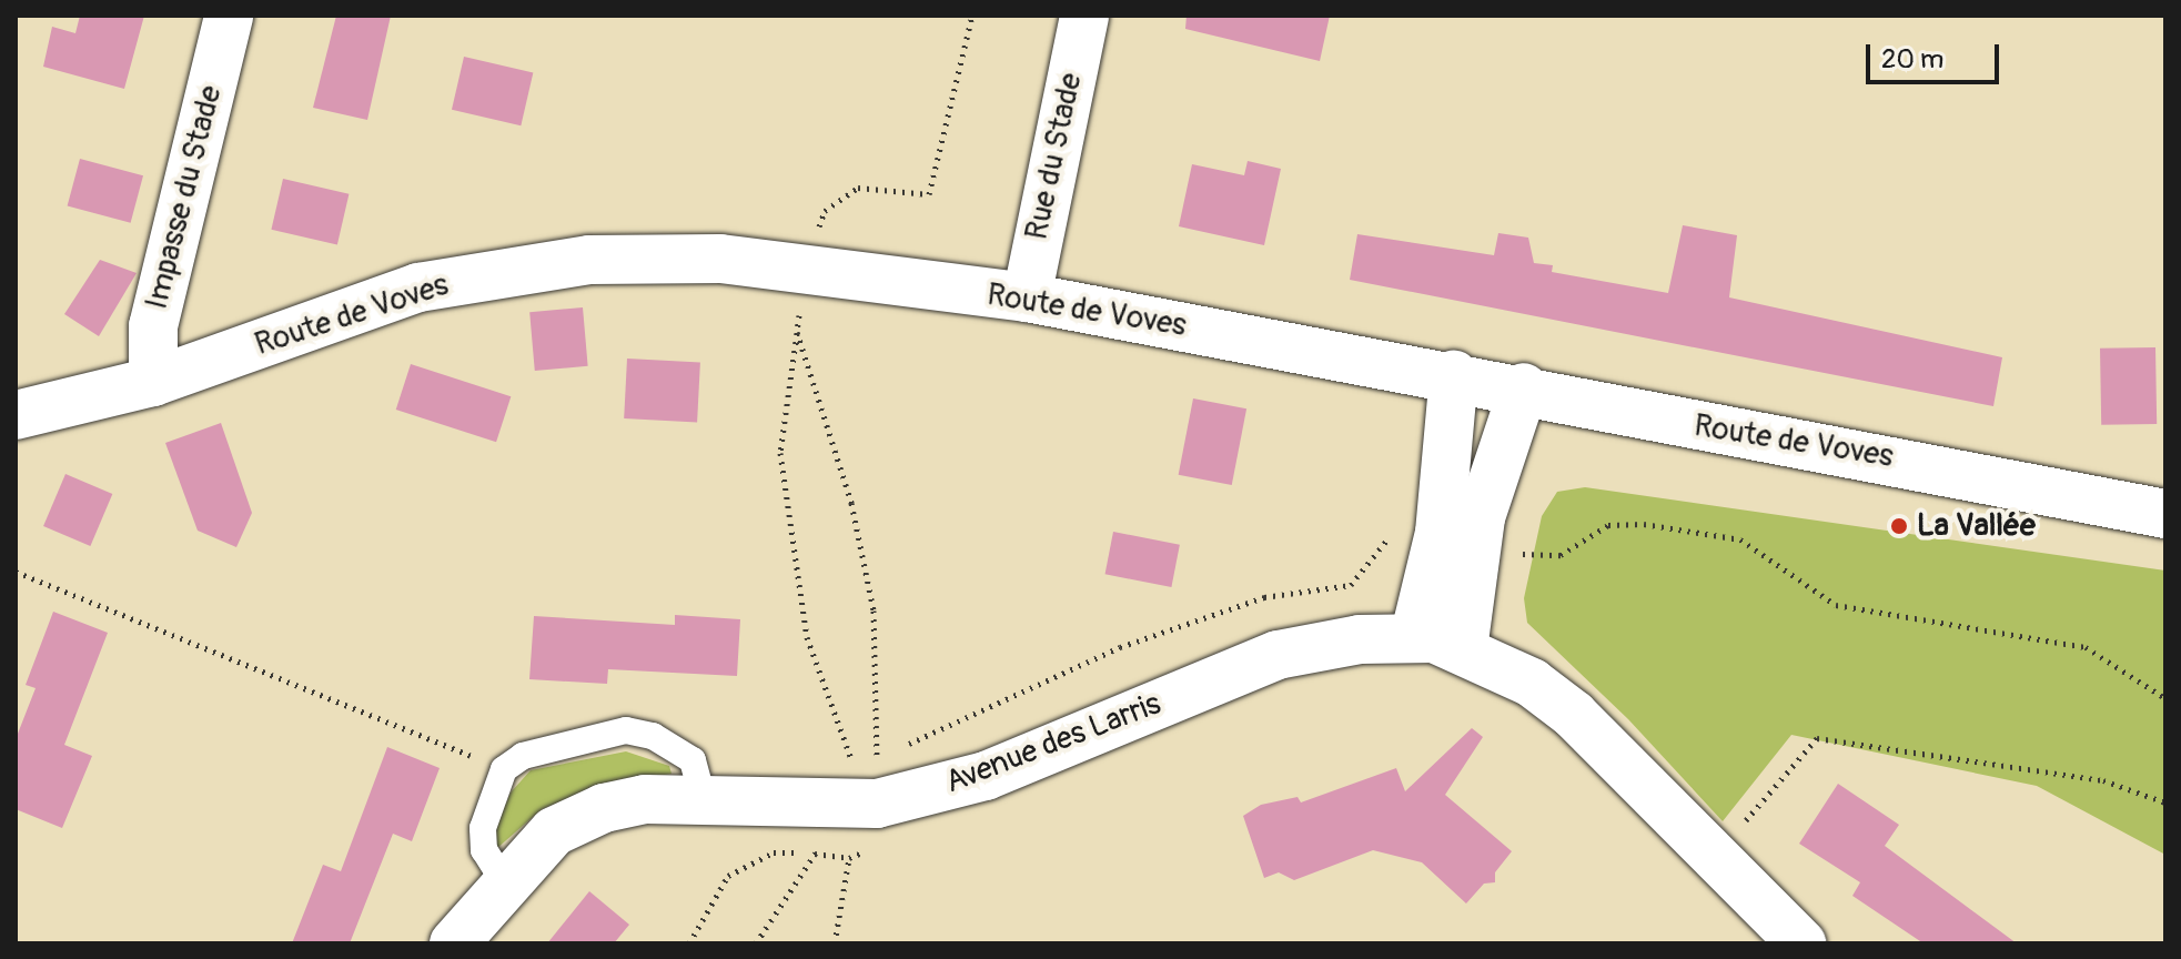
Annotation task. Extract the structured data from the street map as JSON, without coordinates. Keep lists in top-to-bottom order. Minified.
{"streets":{"street":["Rue du Stade","Impasse du Stade","Route de Voves","Avenue des Larris"]},"crossings":[["Rue du Stade","Route de Voves"],["Impasse du Stade","Route de Voves"]],"places":["La Vallée"],"scale_bar":"20 m"}
